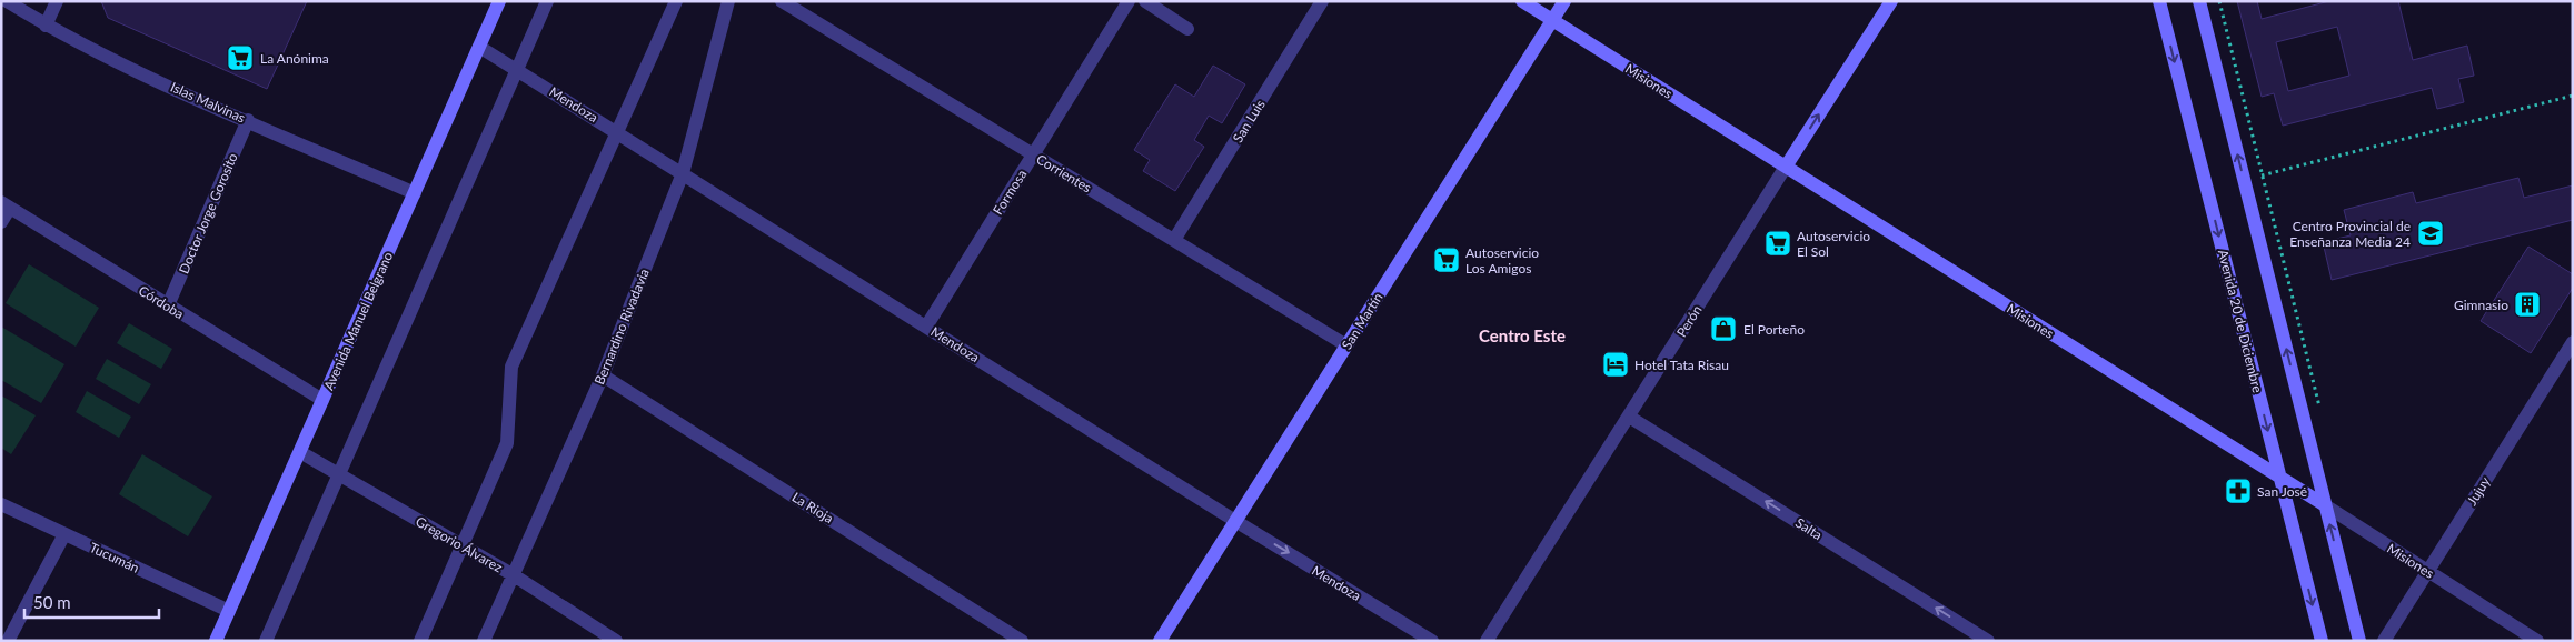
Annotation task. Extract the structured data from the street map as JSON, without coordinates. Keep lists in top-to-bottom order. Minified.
{"streets":{"street":["Misiones","Islas Malvinas","Mendoza","San Luis","Corrientes","Formosa","Doctor Jorge Gorosito","Córdoba","Avenida Manuel Belgrano","San Martín","Perón","Avenida 20 de Diciembre","Bernardino Rivadavia","Jujuy","La Rioja","Salta","Gregorio Álvarez","Tucumán"]},"crossings":[["Misiones","San Martín"],["Misiones","Perón"],["Misiones","Avenida 20 de Diciembre"],["Misiones","Jujuy"],["Islas Malvinas","Doctor Jorge Gorosito"],["Islas Malvinas","Avenida Manuel Belgrano"],["Mendoza","Formosa"],["Mendoza","Avenida Manuel Belgrano"],["Mendoza","San Martín"],["Mendoza","Bernardino Rivadavia"],["San Luis","Corrientes"],["Corrientes","Formosa"],["Corrientes","San Martín"],["Doctor Jorge Gorosito","Córdoba"],["Córdoba","Avenida Manuel Belgrano"],["Avenida Manuel Belgrano","Gregorio Álvarez"],["Avenida Manuel Belgrano","Tucumán"],["Perón","Salta"],["Bernardino Rivadavia","La Rioja"],["Bernardino Rivadavia","Gregorio Álvarez"]],"one_way":["Salta"],"districts":["Centro Este"],"places":{"supermarket":["La Anónima","Autoservicio El Sol","Autoservicio Los Amigos"],"school or university":["Centro Provincial de Enseñanza Media 24"],"building":["Gimnasio"],"shop":["El Porteño"],"hotel":["Hotel Tata Risau"],"pharmacy":["San José"]},"scale_bar":"50 m"}
